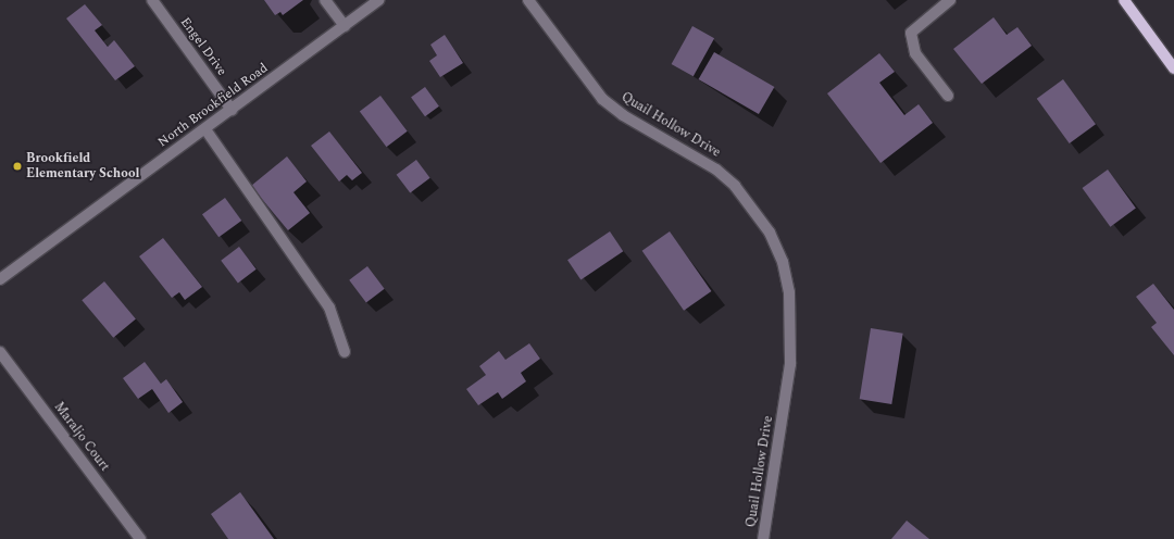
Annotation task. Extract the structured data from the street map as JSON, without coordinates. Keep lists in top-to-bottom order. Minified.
{"streets":{"street":["Engel Drive","North Brookfield Road","Quail Hollow Drive","Maraljo Court"]},"crossings":[["Engel Drive","North Brookfield Road"]],"places":["Brookfield Elementary School"]}
